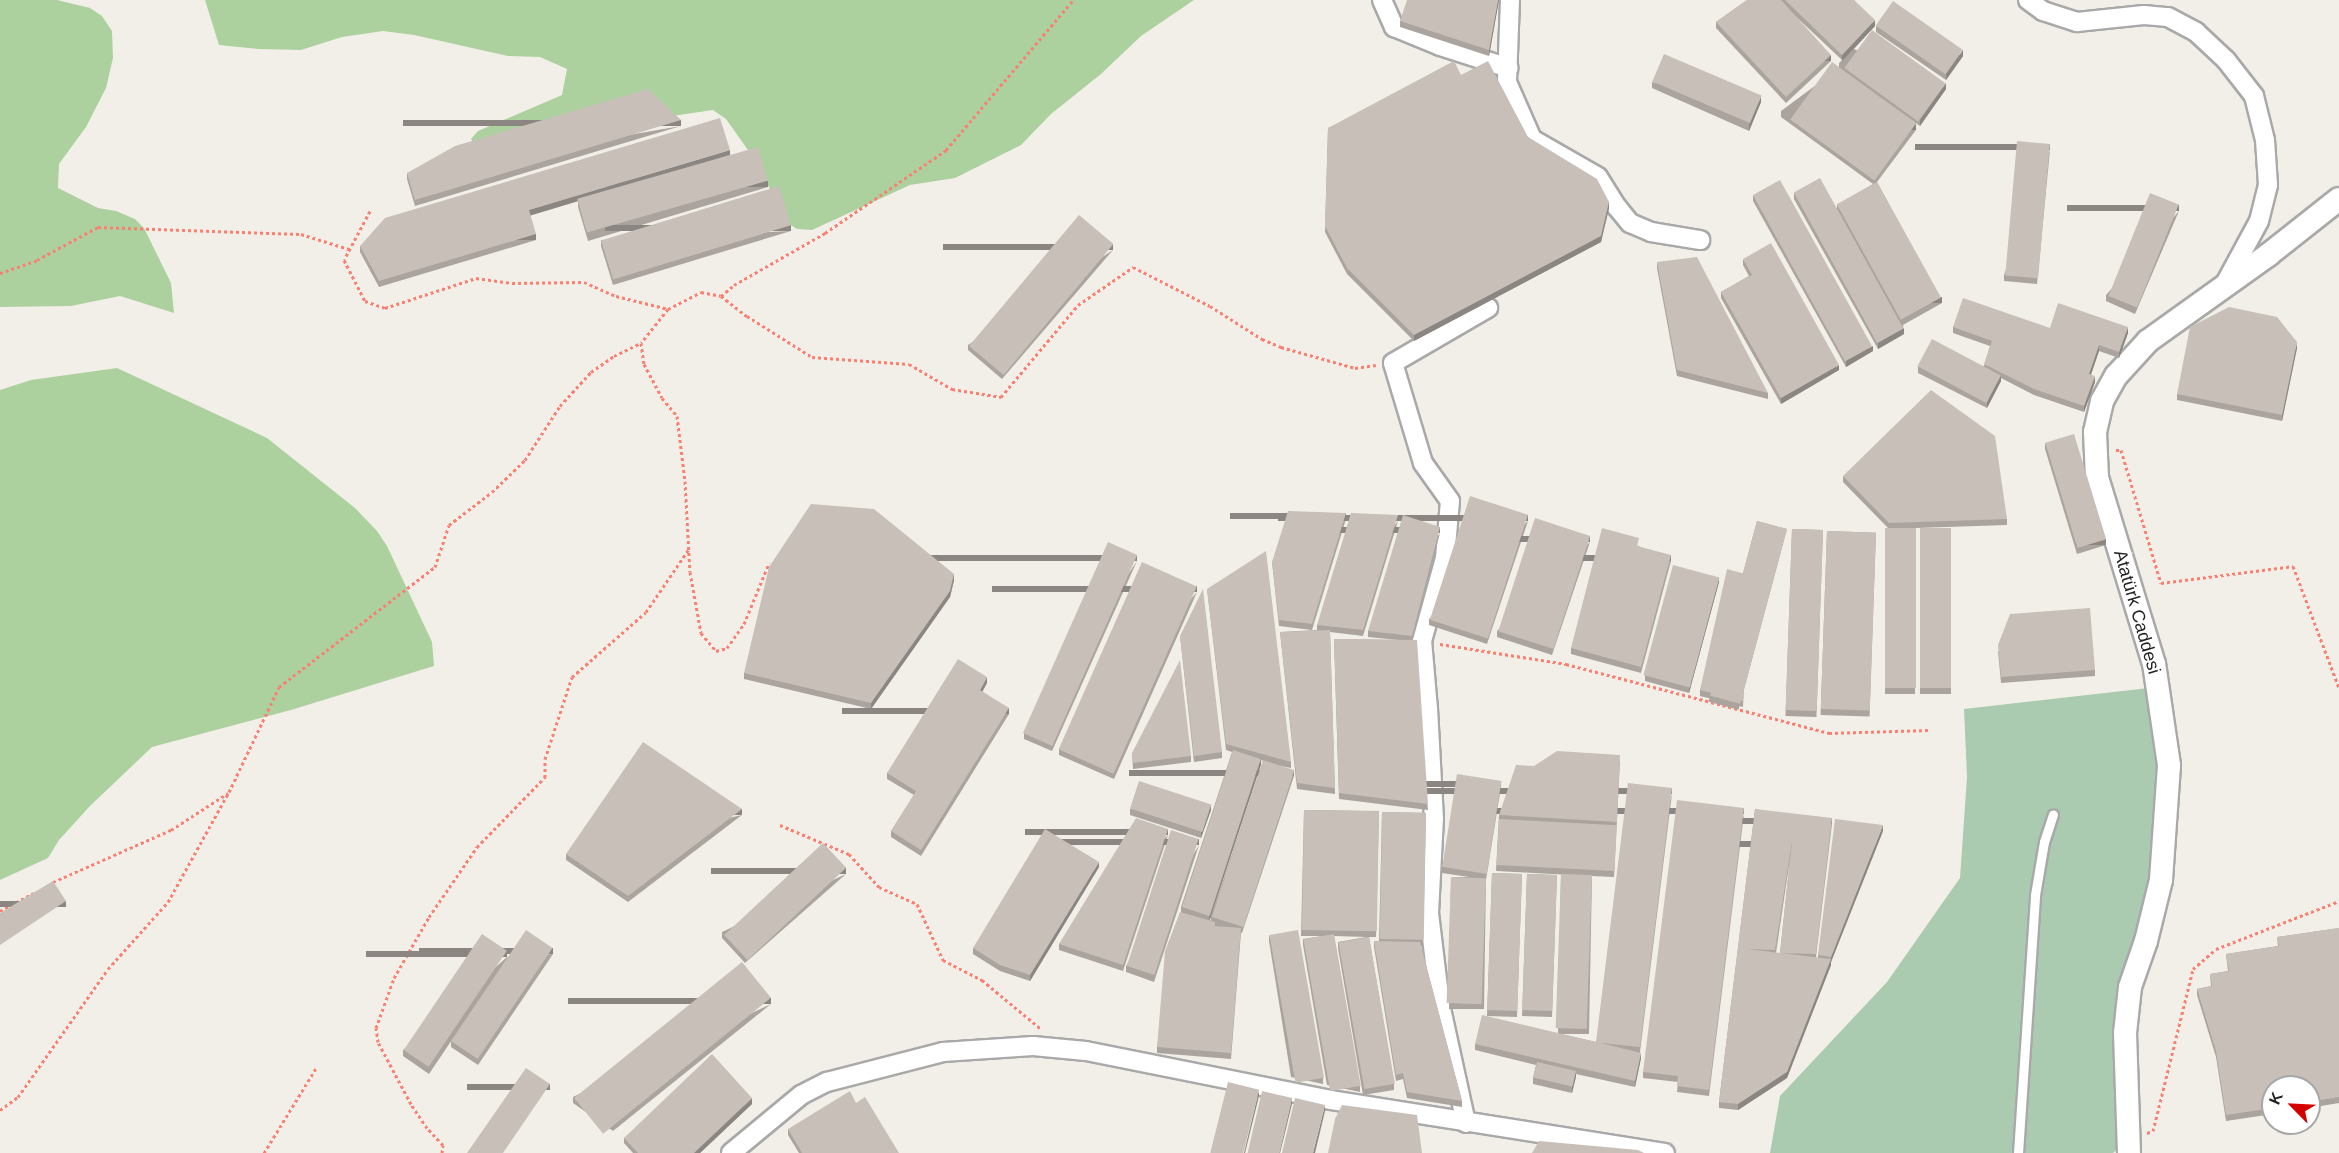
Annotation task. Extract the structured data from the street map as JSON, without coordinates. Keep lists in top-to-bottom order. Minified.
{"streets":{"street":["Atatürk Caddesi"]},"north":"top left"}
